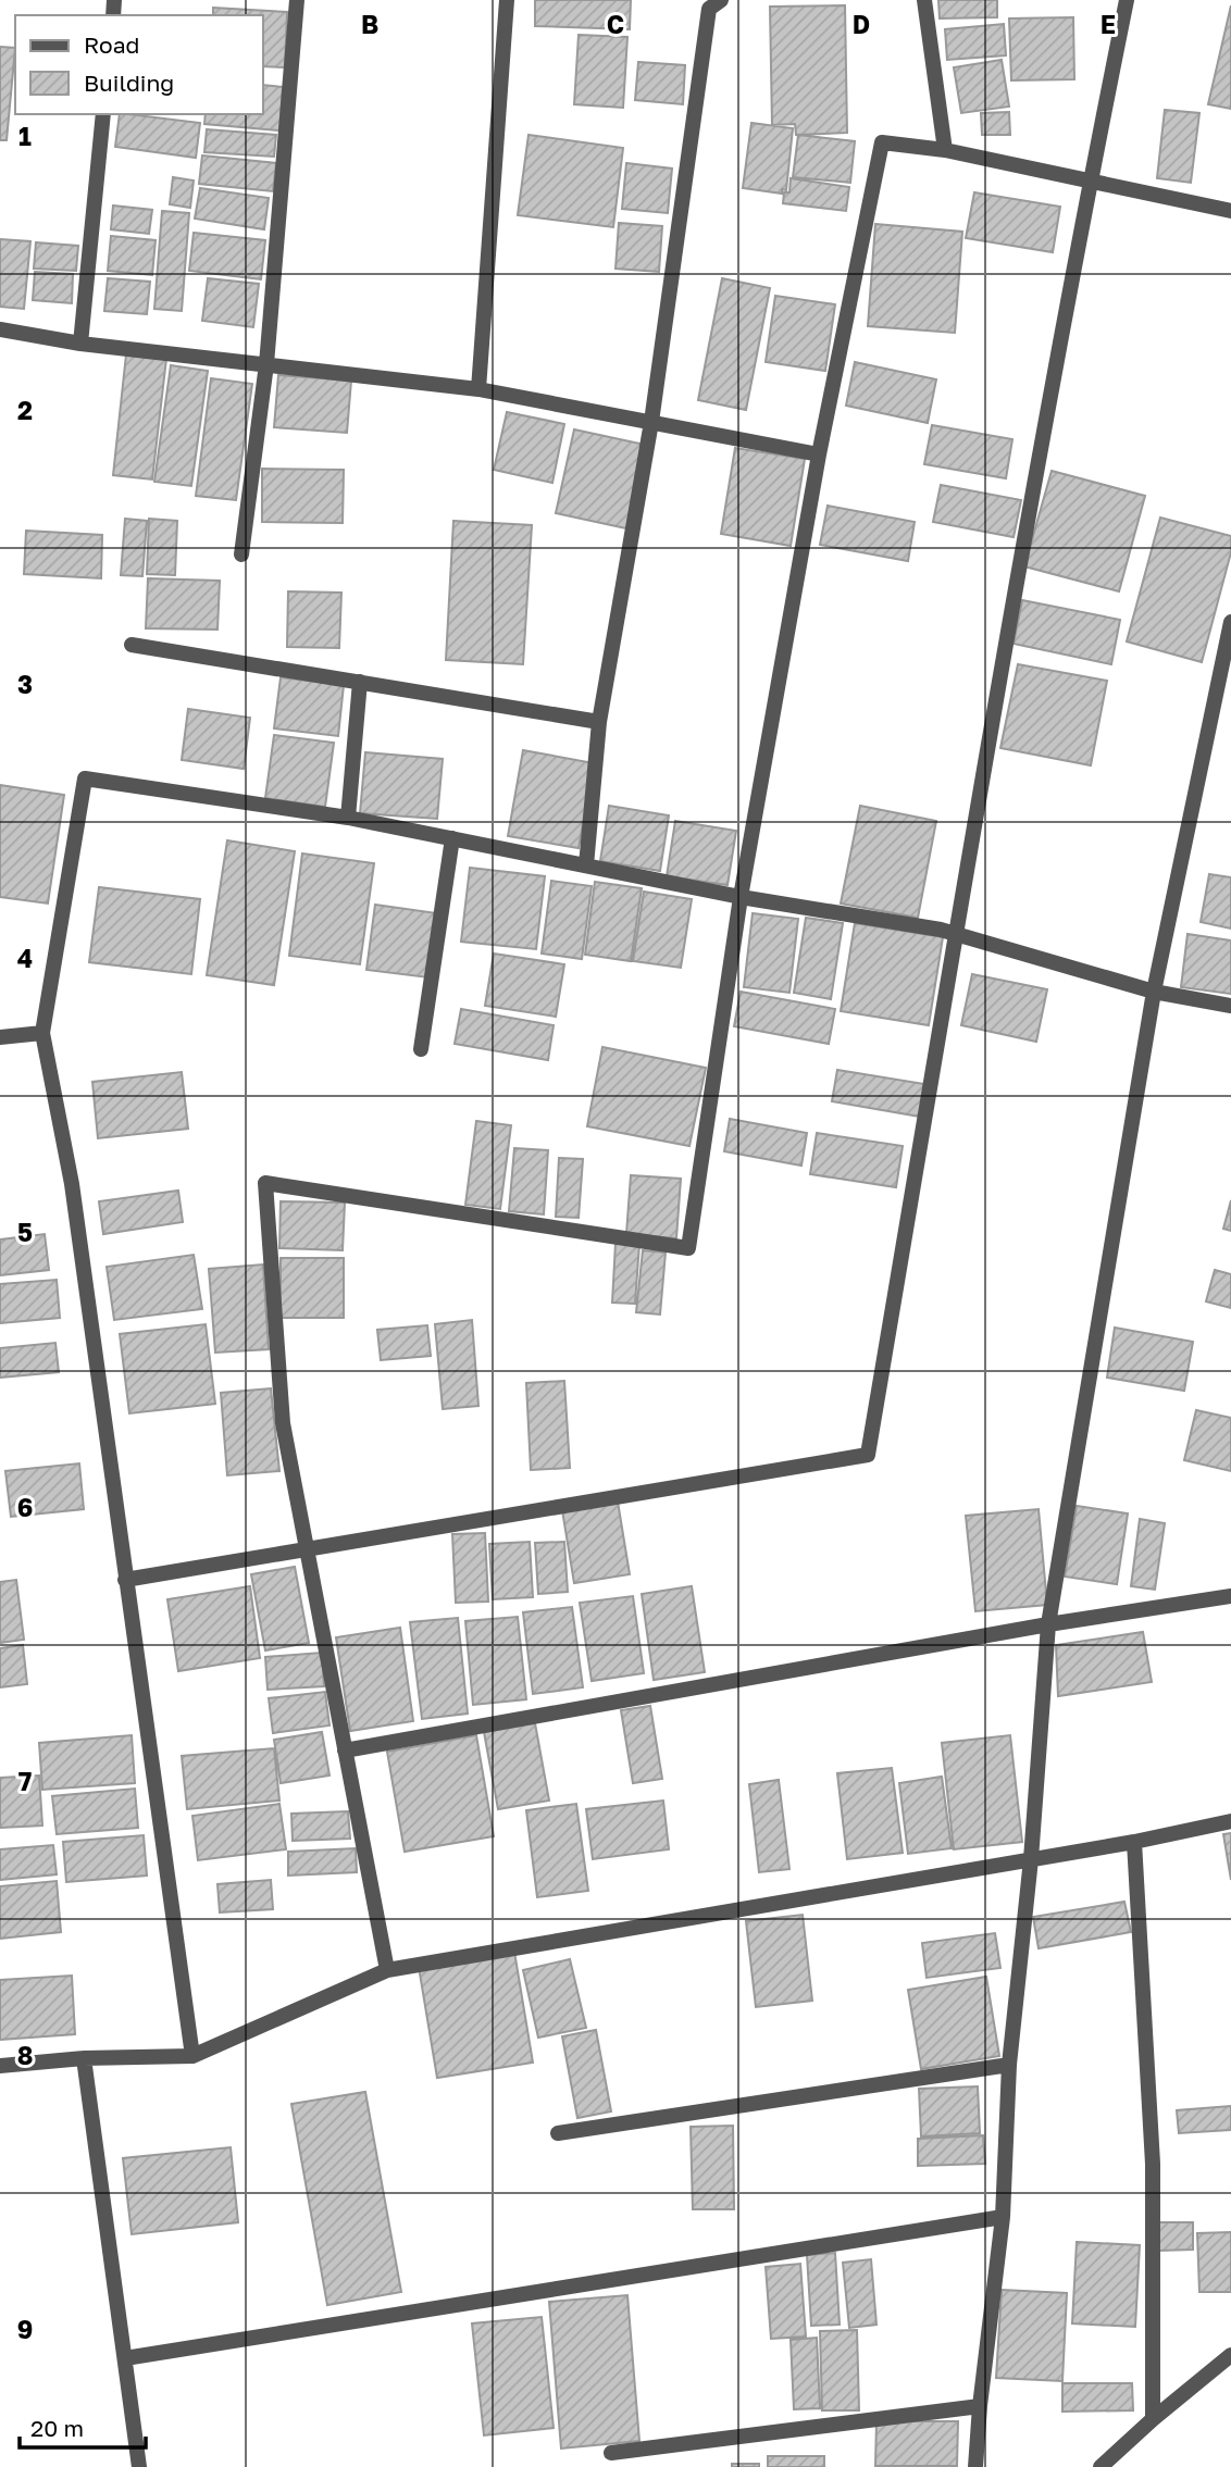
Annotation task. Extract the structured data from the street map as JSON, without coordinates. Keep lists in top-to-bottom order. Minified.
{"legend":["Road","Building"],"scale_bar":"20 m","grid":{"columns":["B","C","D","E"],"rows":["1","2","3","4","5","6","7","8","9"]}}
